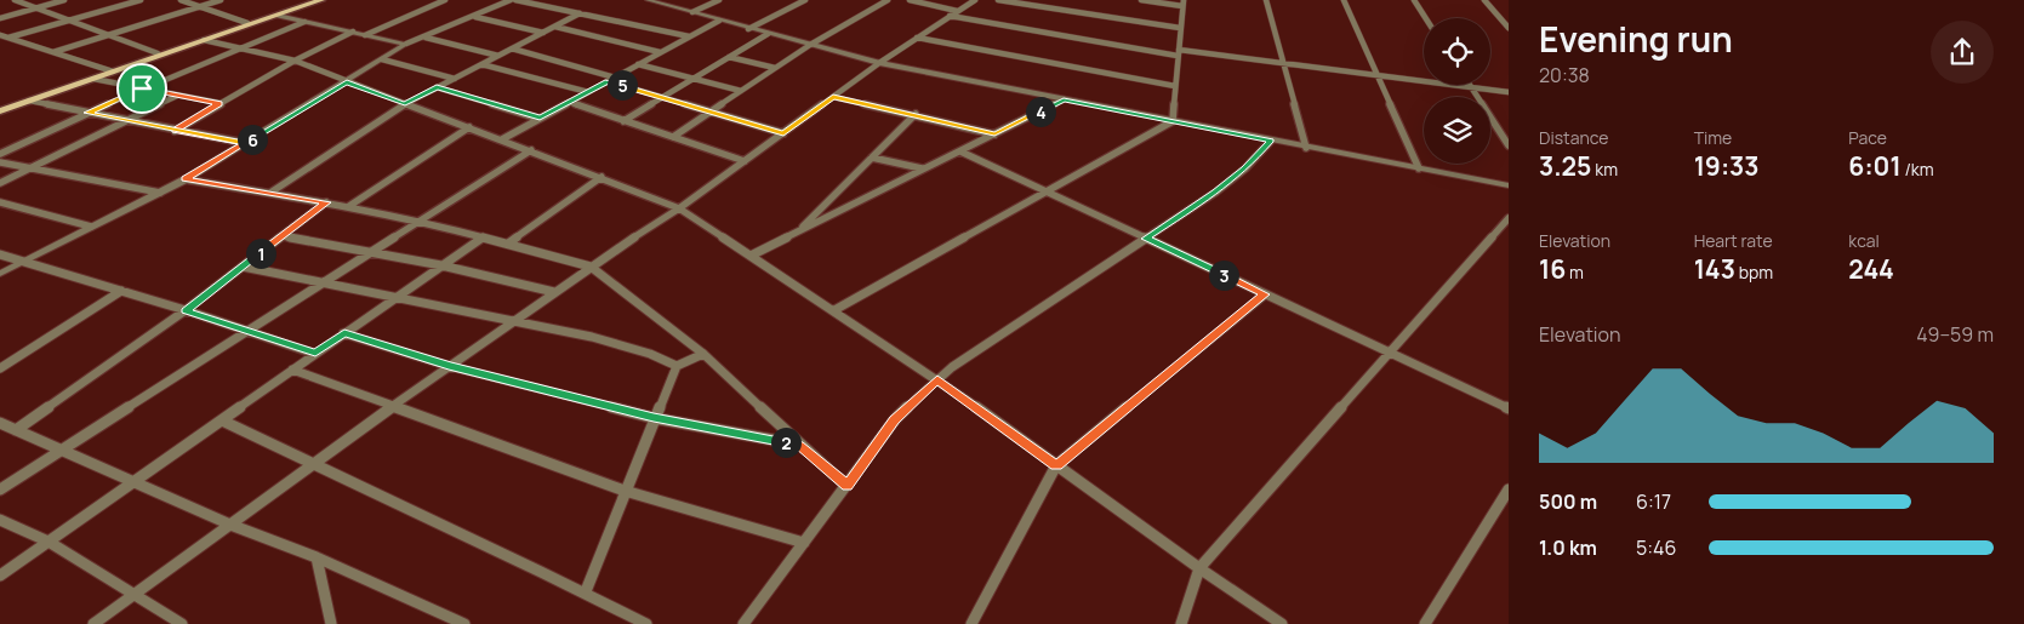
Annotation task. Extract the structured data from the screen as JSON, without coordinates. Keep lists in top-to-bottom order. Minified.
{"page":{"heading":["Evening run","20:38"],"pins":["5","4","6","1","3","2"],"stats":[["Distance","3.25 km"],["Time","19:33"],["Pace","6:01 /km"],["Elevation","16 m"],["Heart rate","143 bpm"],["kcal","244"]],"chart":["Elevation","49–59 m"],"list":[{"name":"500 m","note":"6:17"},{"name":"1.0 km","note":"5:46"}]}}
